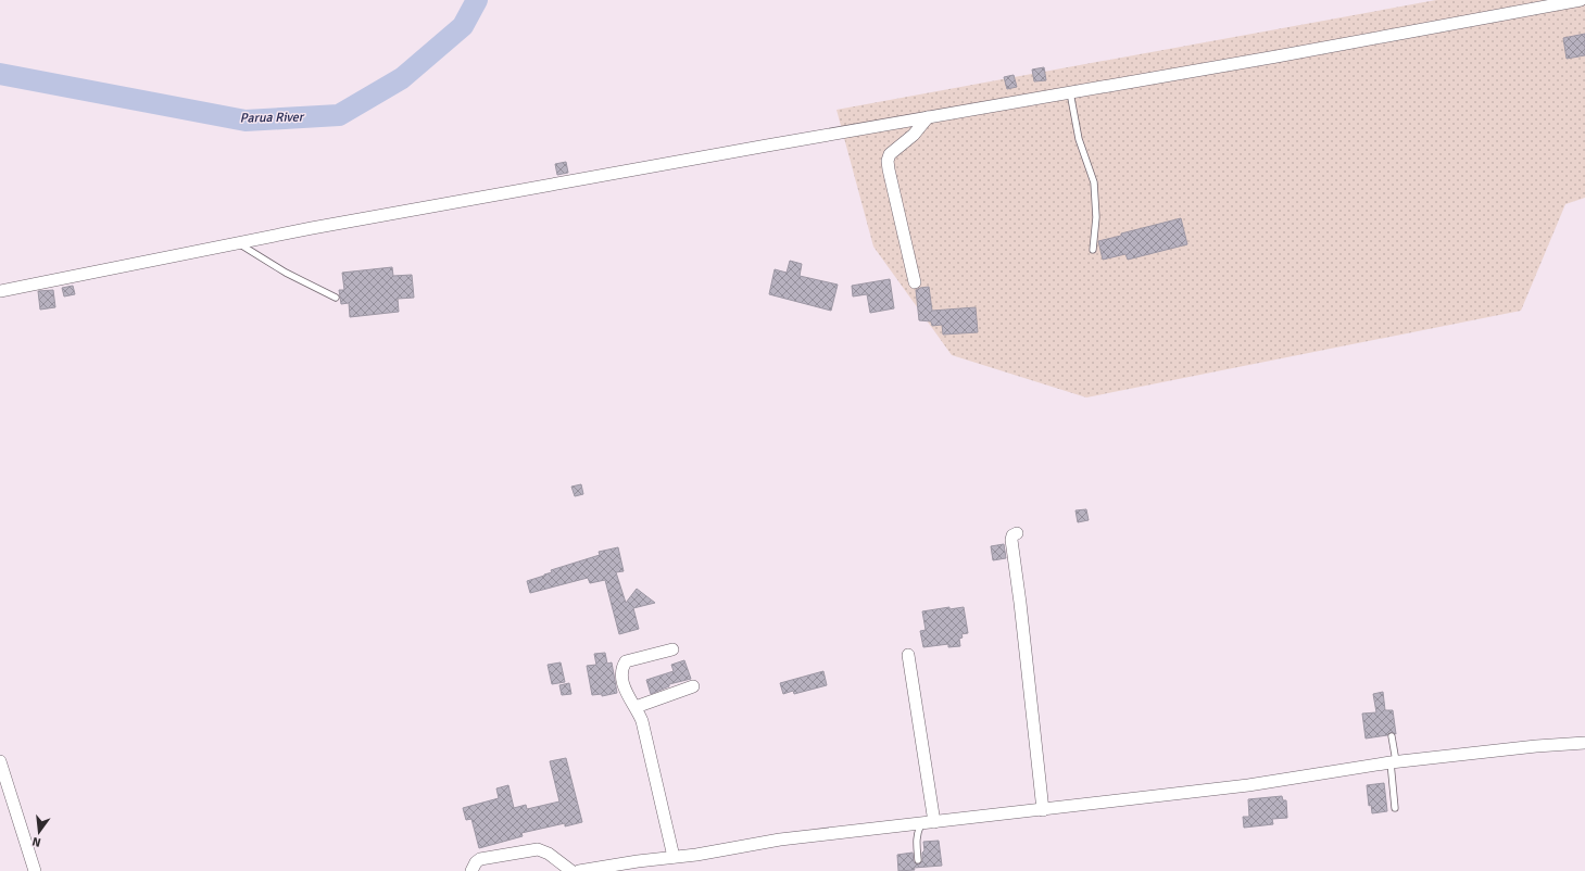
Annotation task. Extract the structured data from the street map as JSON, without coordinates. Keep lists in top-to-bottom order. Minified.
{"water":["Parua River"],"north":"bottom"}
